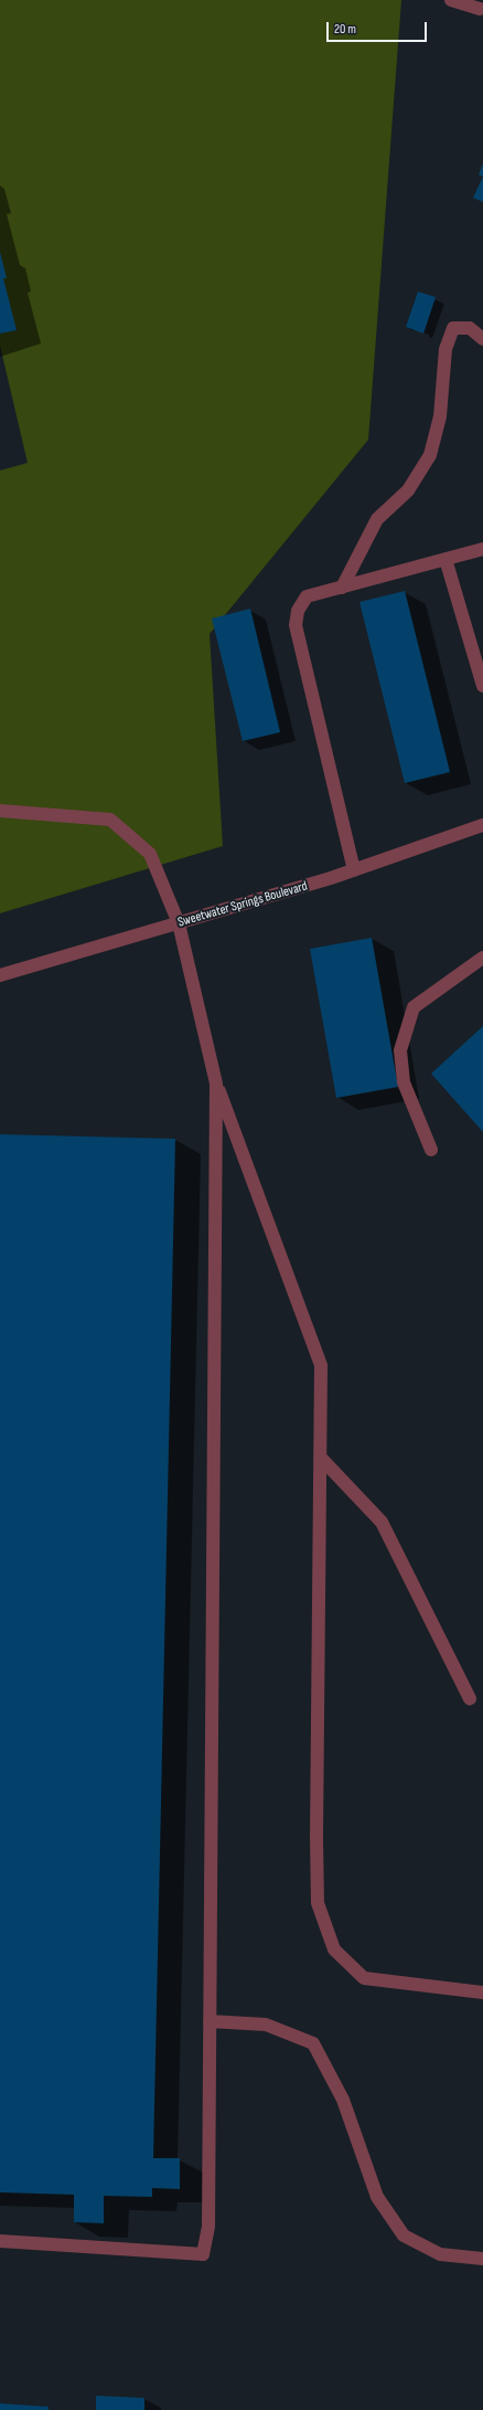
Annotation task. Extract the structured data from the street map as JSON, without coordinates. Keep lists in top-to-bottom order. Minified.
{"streets":{"street":["Sweetwater Springs Boulevard"]},"scale_bar":"20 m"}
